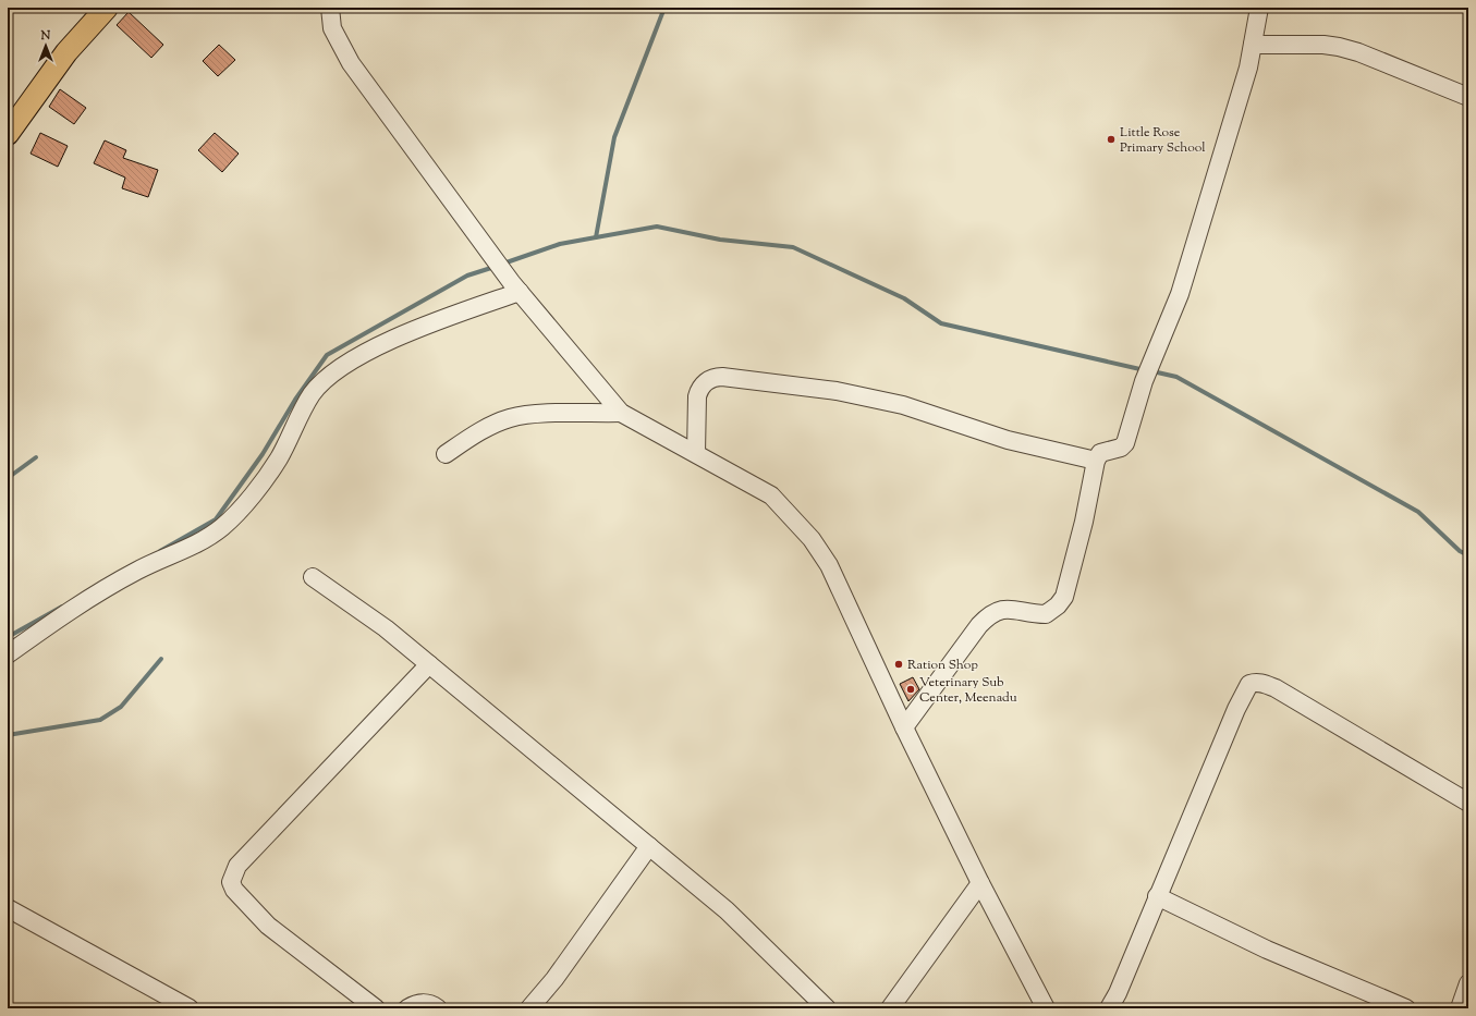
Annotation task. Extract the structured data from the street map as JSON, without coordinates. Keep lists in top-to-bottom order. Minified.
{"places":["Little Rose Primary School","Ration Shop","Veterinary Sub Center, Meenadu"],"north":"top"}
